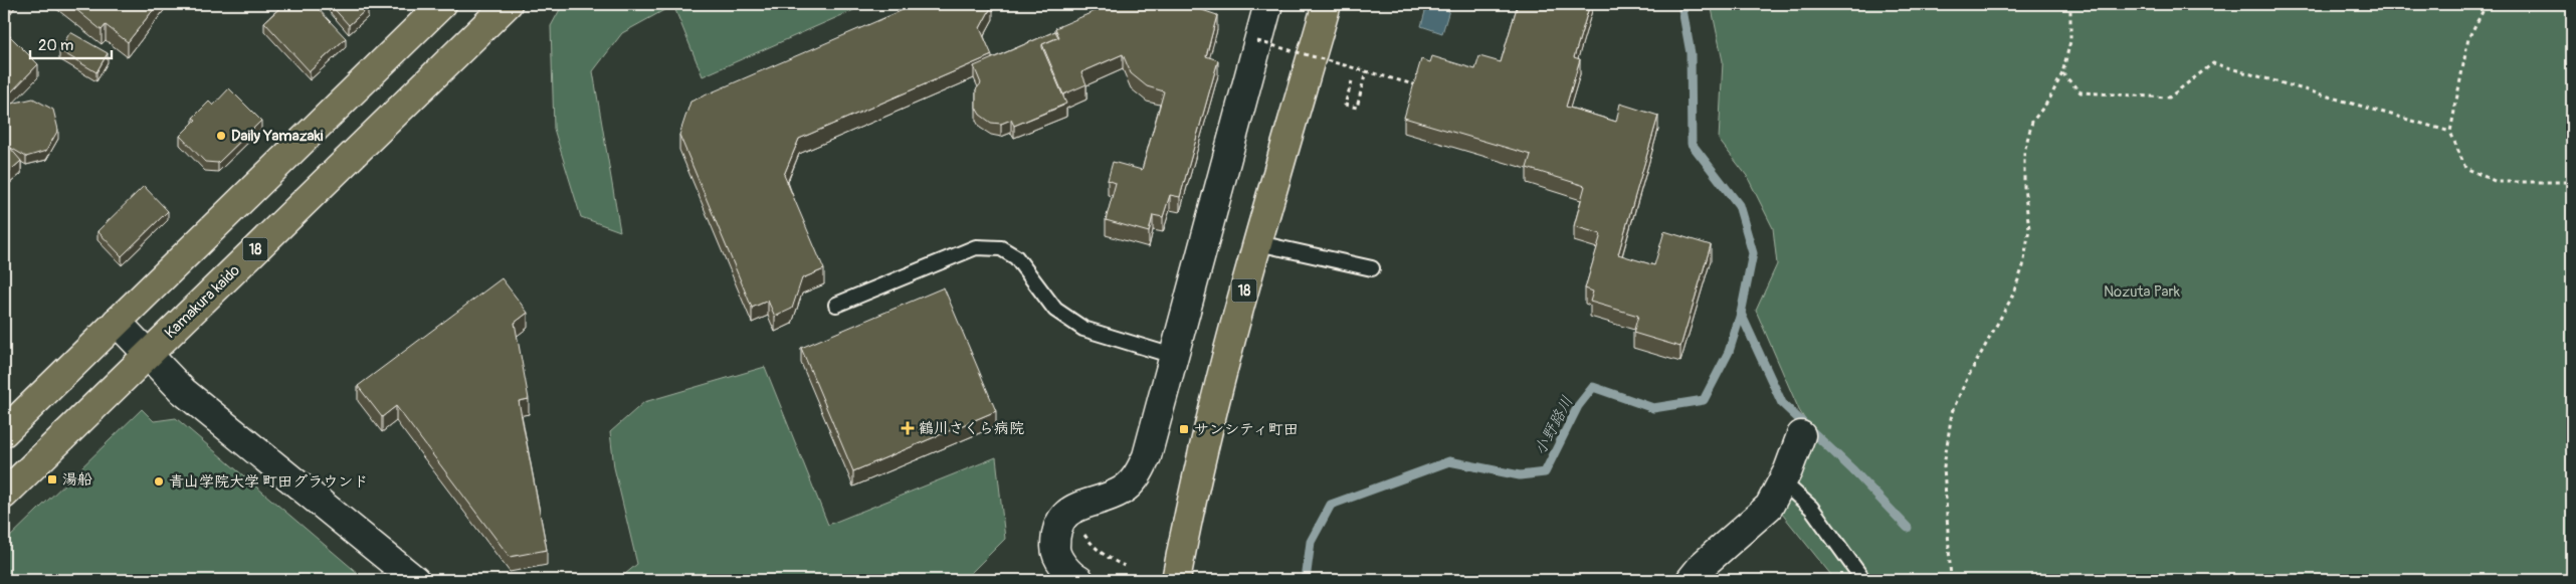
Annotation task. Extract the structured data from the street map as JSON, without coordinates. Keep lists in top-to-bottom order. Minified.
{"streets":{"main road":["18","Kamakura kaido"]},"water":["小野路川"],"parks":["Nozuta Park"],"places":{"other":["Daily Yamazaki","青山学院大学 町田グラウンド"],"health":["鶴川さくら病院"],"transit":["サンシティ町田","湯船"]},"scale_bar":"20 m"}
